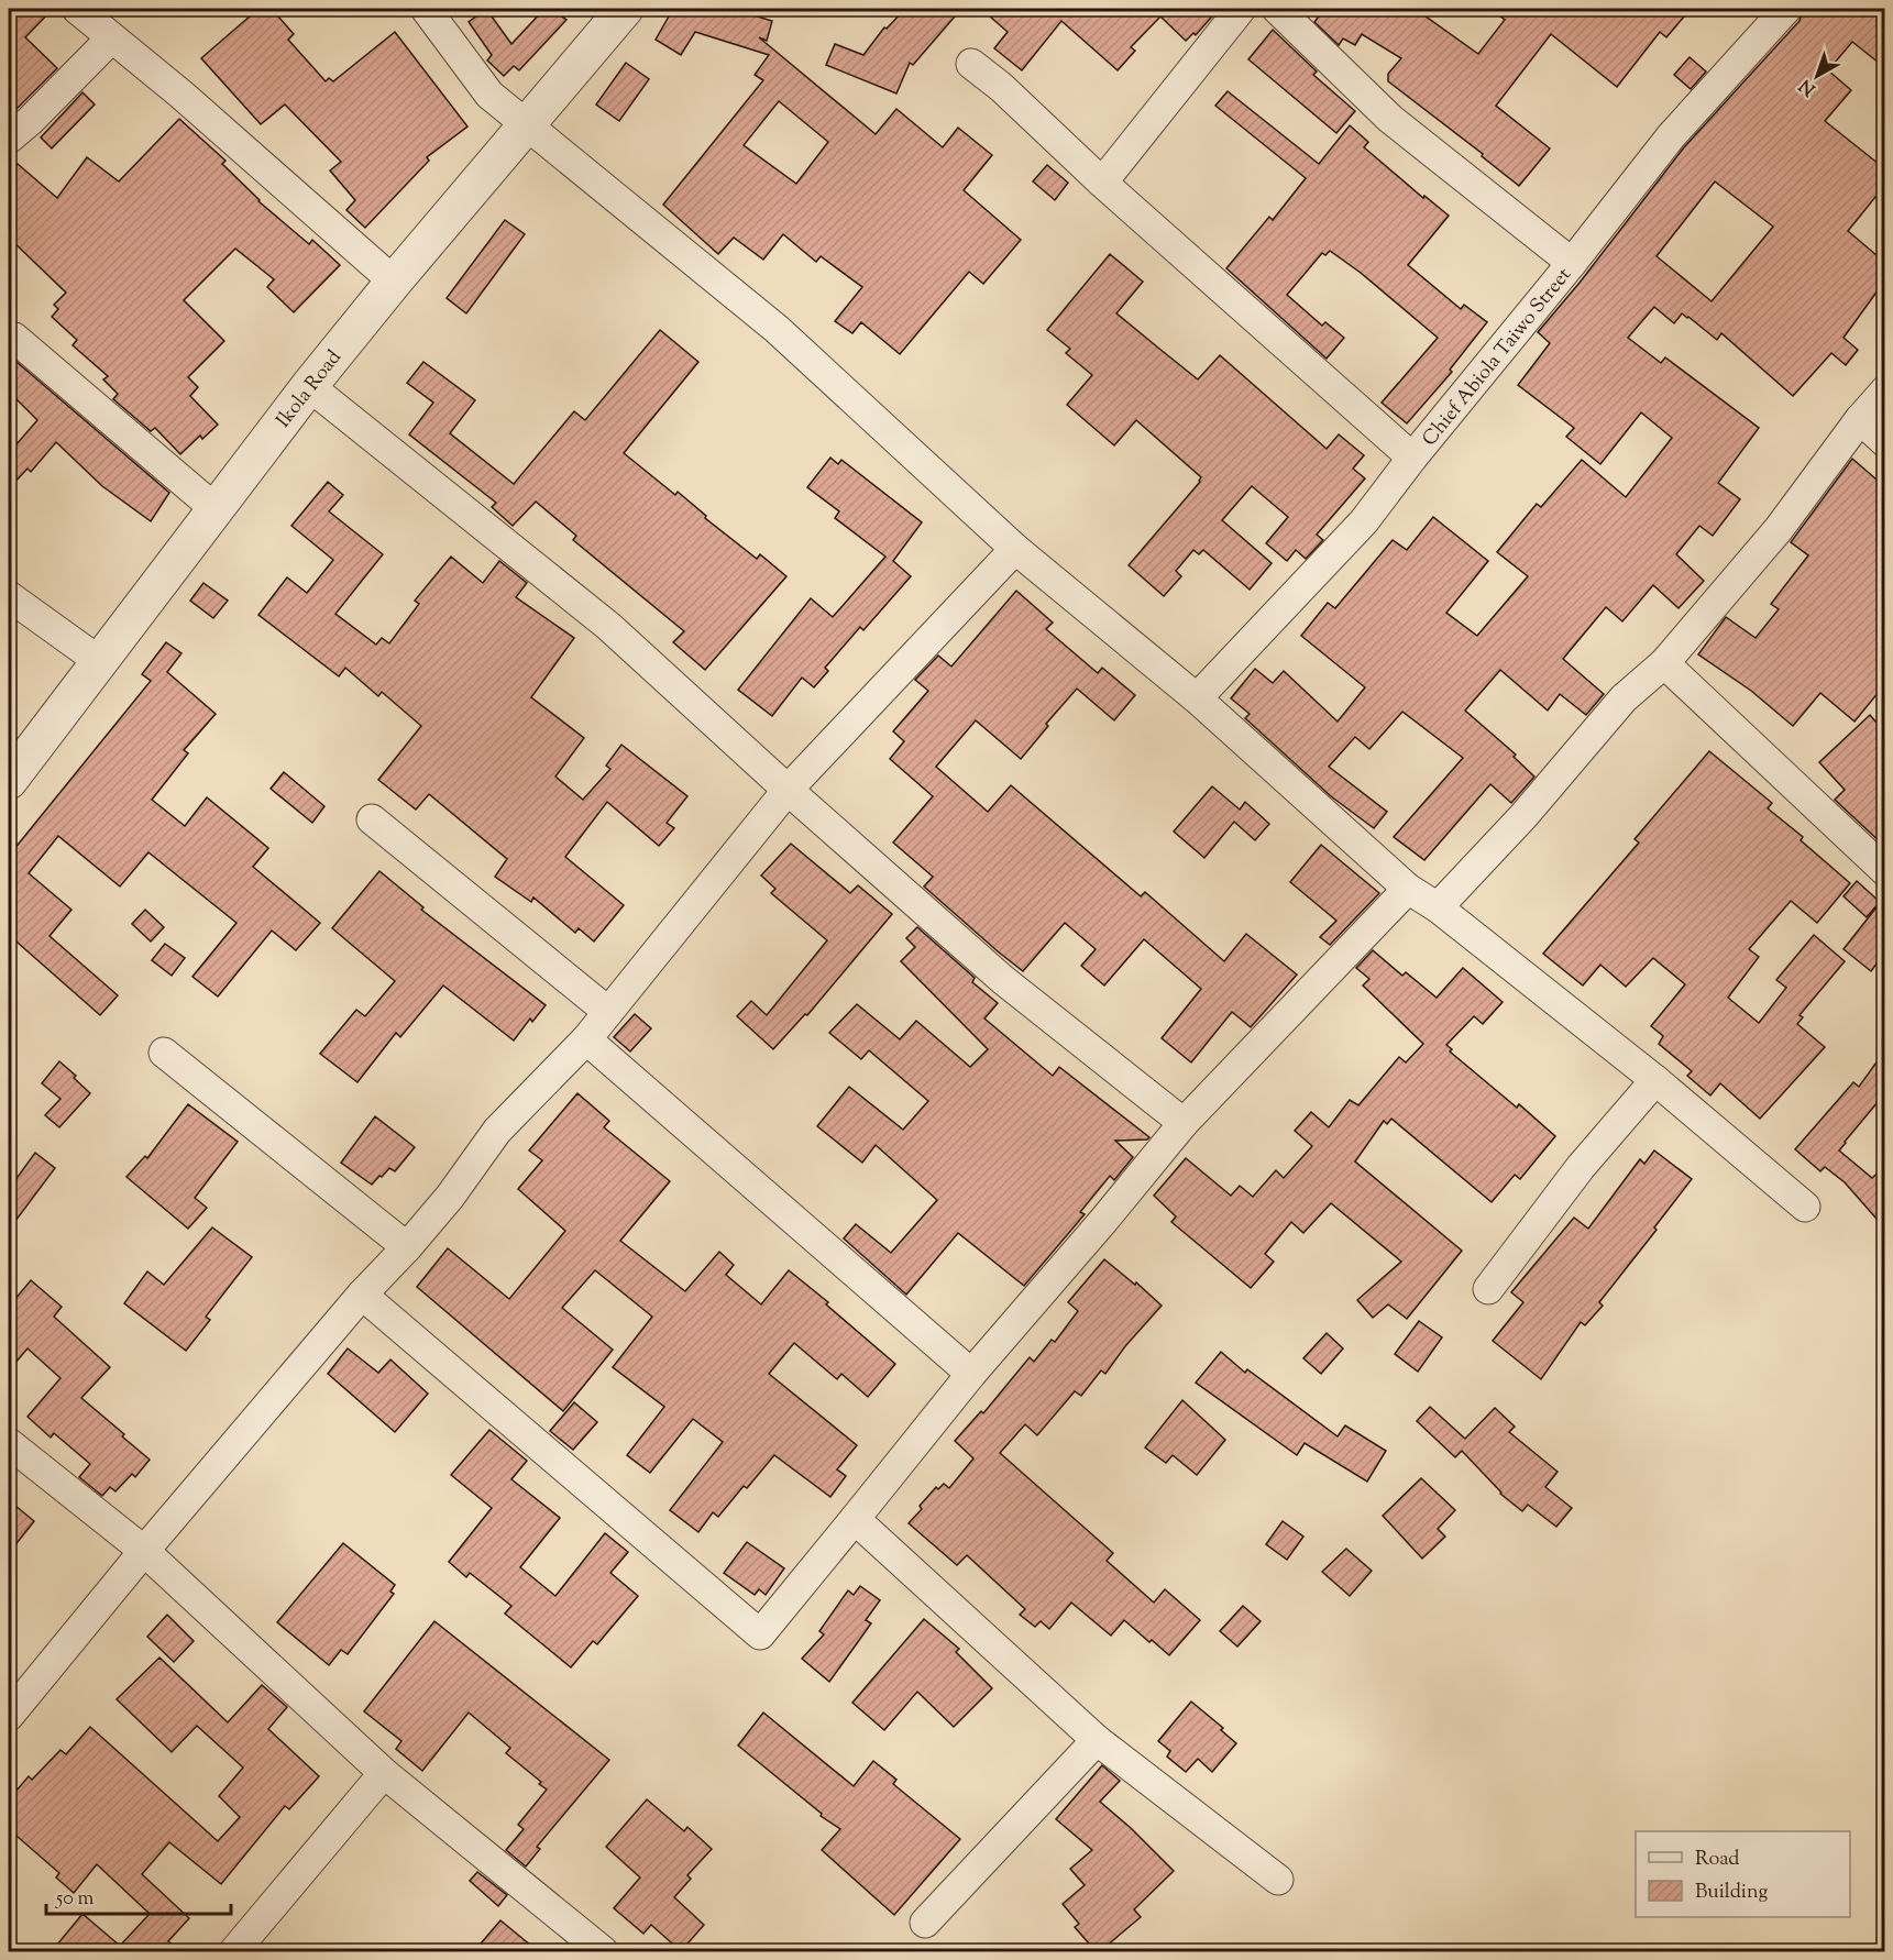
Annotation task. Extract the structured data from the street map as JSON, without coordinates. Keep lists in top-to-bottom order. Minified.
{"streets":{"street":["Chief Abiola Taiwo Street","Ikola Road"]},"legend":["Road","Building"],"scale_bar":"50 m","north":"bottom left"}
